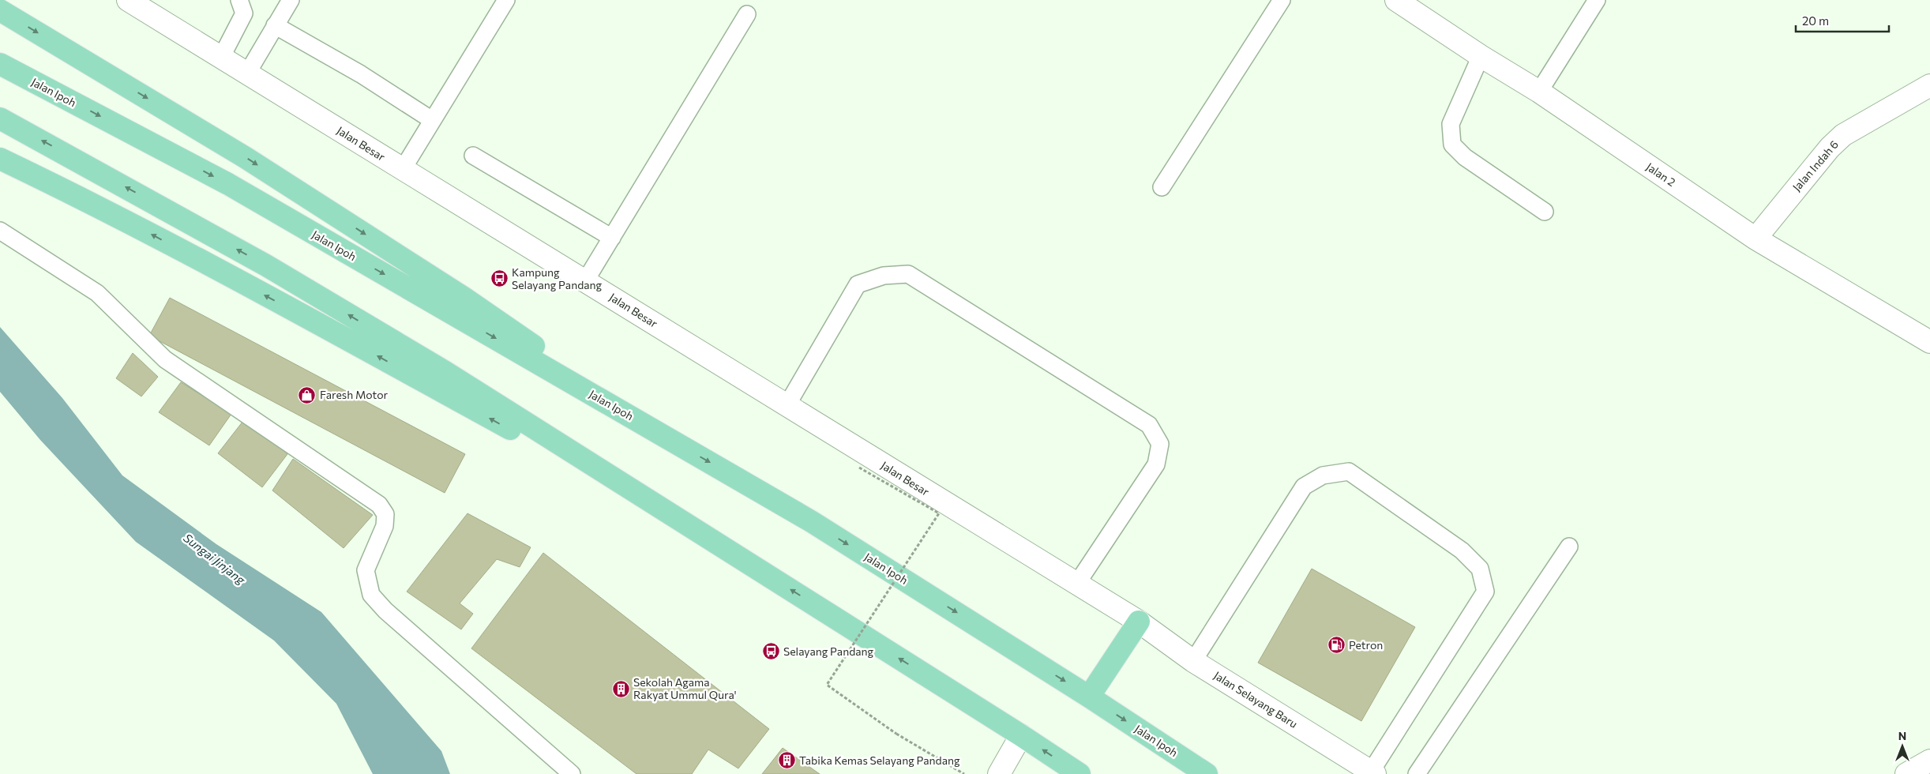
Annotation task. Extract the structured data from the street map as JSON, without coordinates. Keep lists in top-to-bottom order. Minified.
{"streets":{"highway":["Jalan Ipoh"],"street":["Jalan Besar","Jalan Indah 6","Jalan 2","Jalan Selayang Baru"]},"crossings":[["Jalan Besar","Jalan Selayang Baru"],["Jalan Indah 6","Jalan 2"]],"water":["Sungai Jinjang"],"places":{"bus stop":["Kampung Selayang Pandang","Selayang Pandang"],"shop":["Faresh Motor"],"fuel station":["Petron"],"building":["Sekolah Agama Rakyat Ummul Qura'","Tabika Kemas Selayang Pandang"]},"scale_bar":"20 m","north":"top"}
